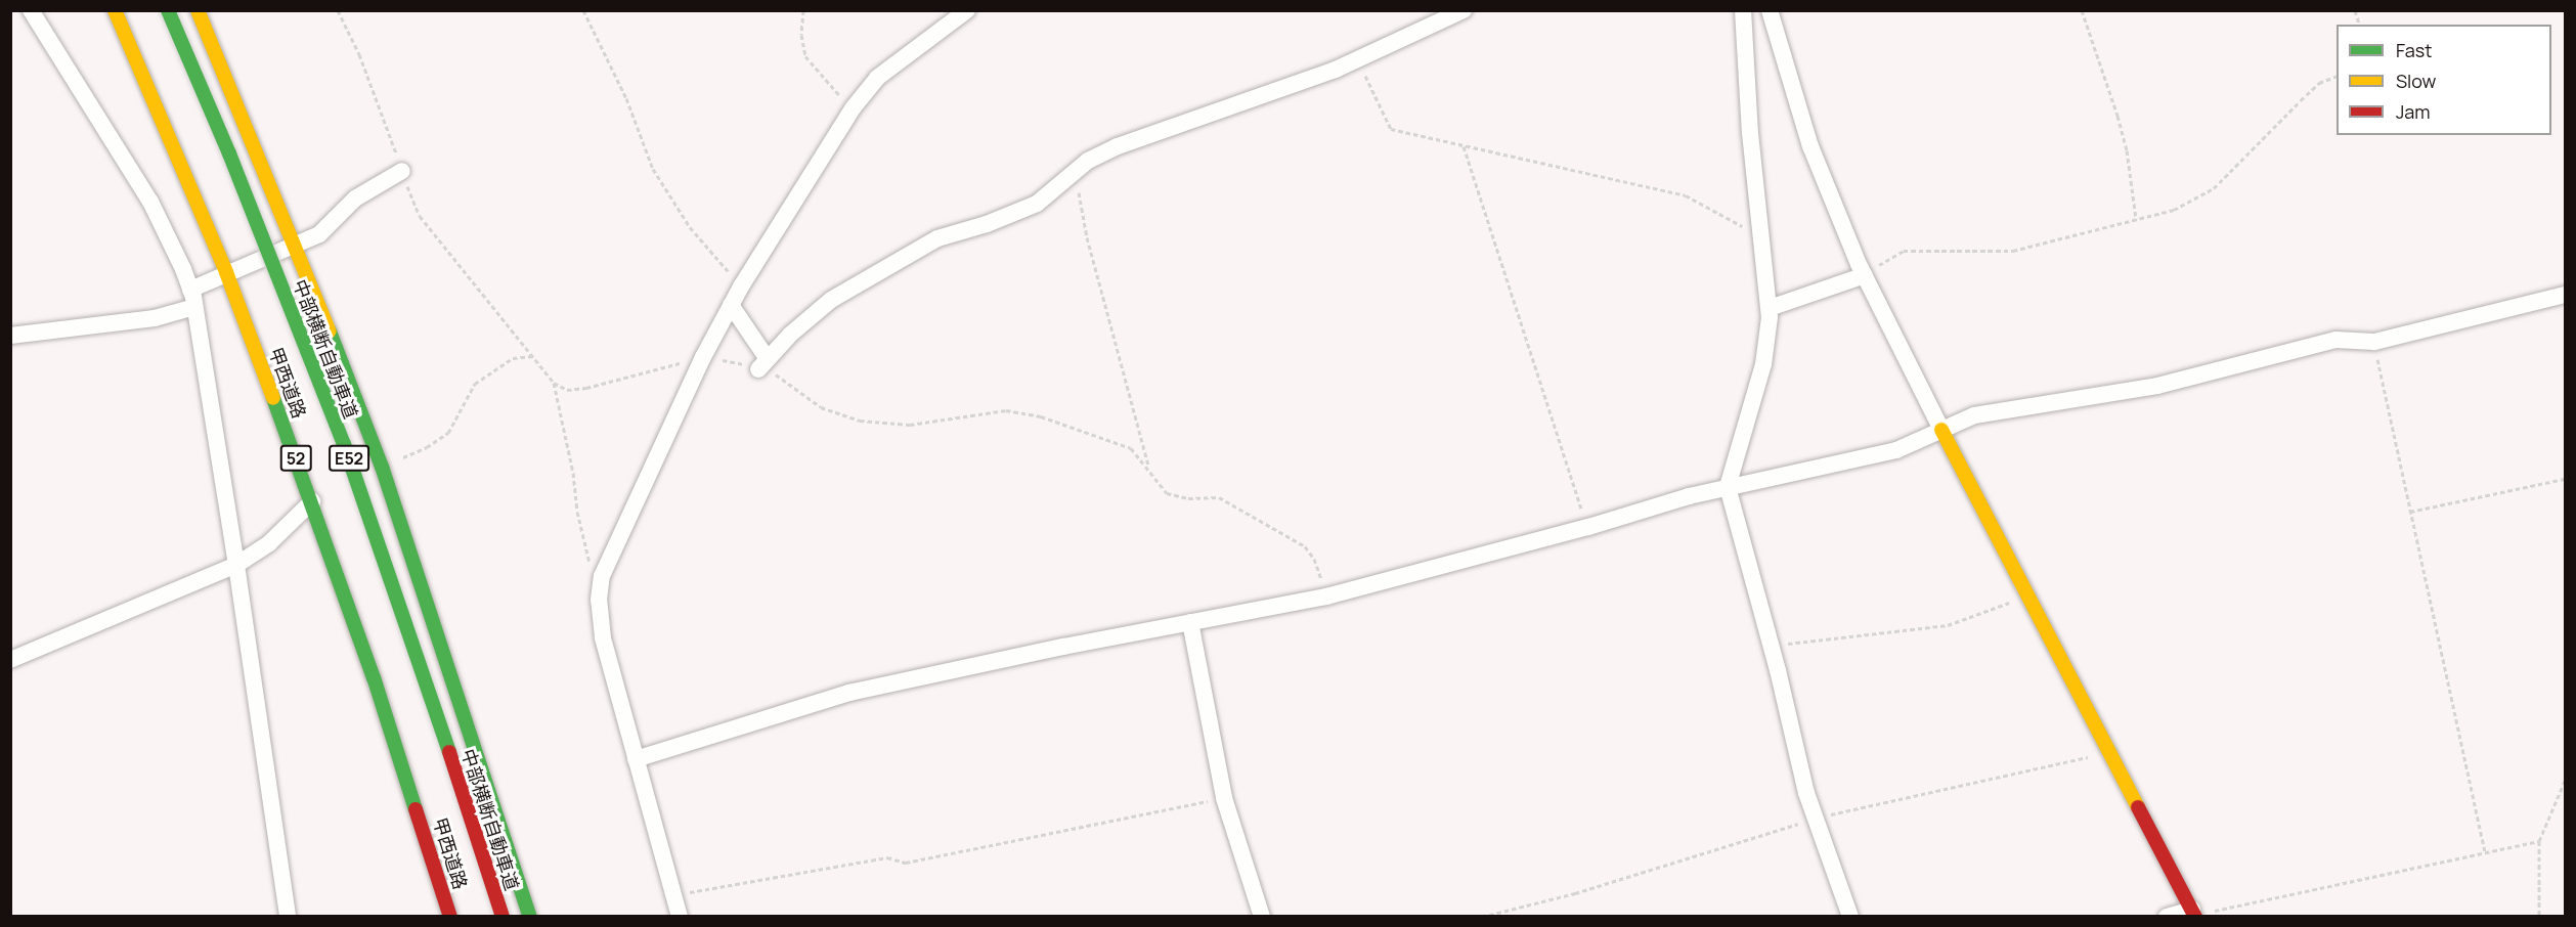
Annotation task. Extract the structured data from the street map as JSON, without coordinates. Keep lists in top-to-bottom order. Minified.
{"streets":{"main road":["中部横断自動車道","甲西道路","52","E52"]},"legend":["Fast","Slow","Jam"]}
